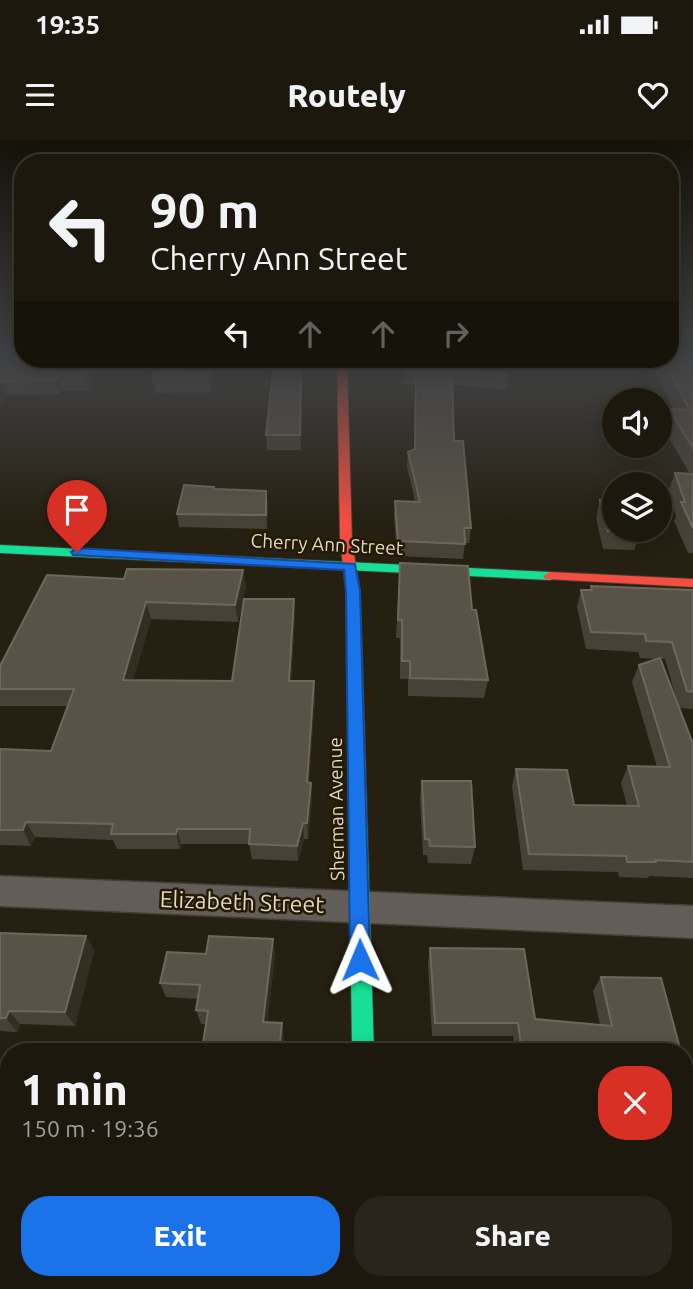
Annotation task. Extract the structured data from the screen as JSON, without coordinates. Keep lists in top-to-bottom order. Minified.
{"streets":{"main road":["Cherry Ann Street","Sherman Avenue"],"street":["Elizabeth Street"]},"crossings":[["Cherry Ann Street","Sherman Avenue"],["Sherman Avenue","Elizabeth Street"]],"page":{"status":"19:35","header":"Routely","turn":["90 m","Cherry Ann Street"],"heading":["1 min","150 m · 19:36"],"buttons":["Exit","Share"]}}
